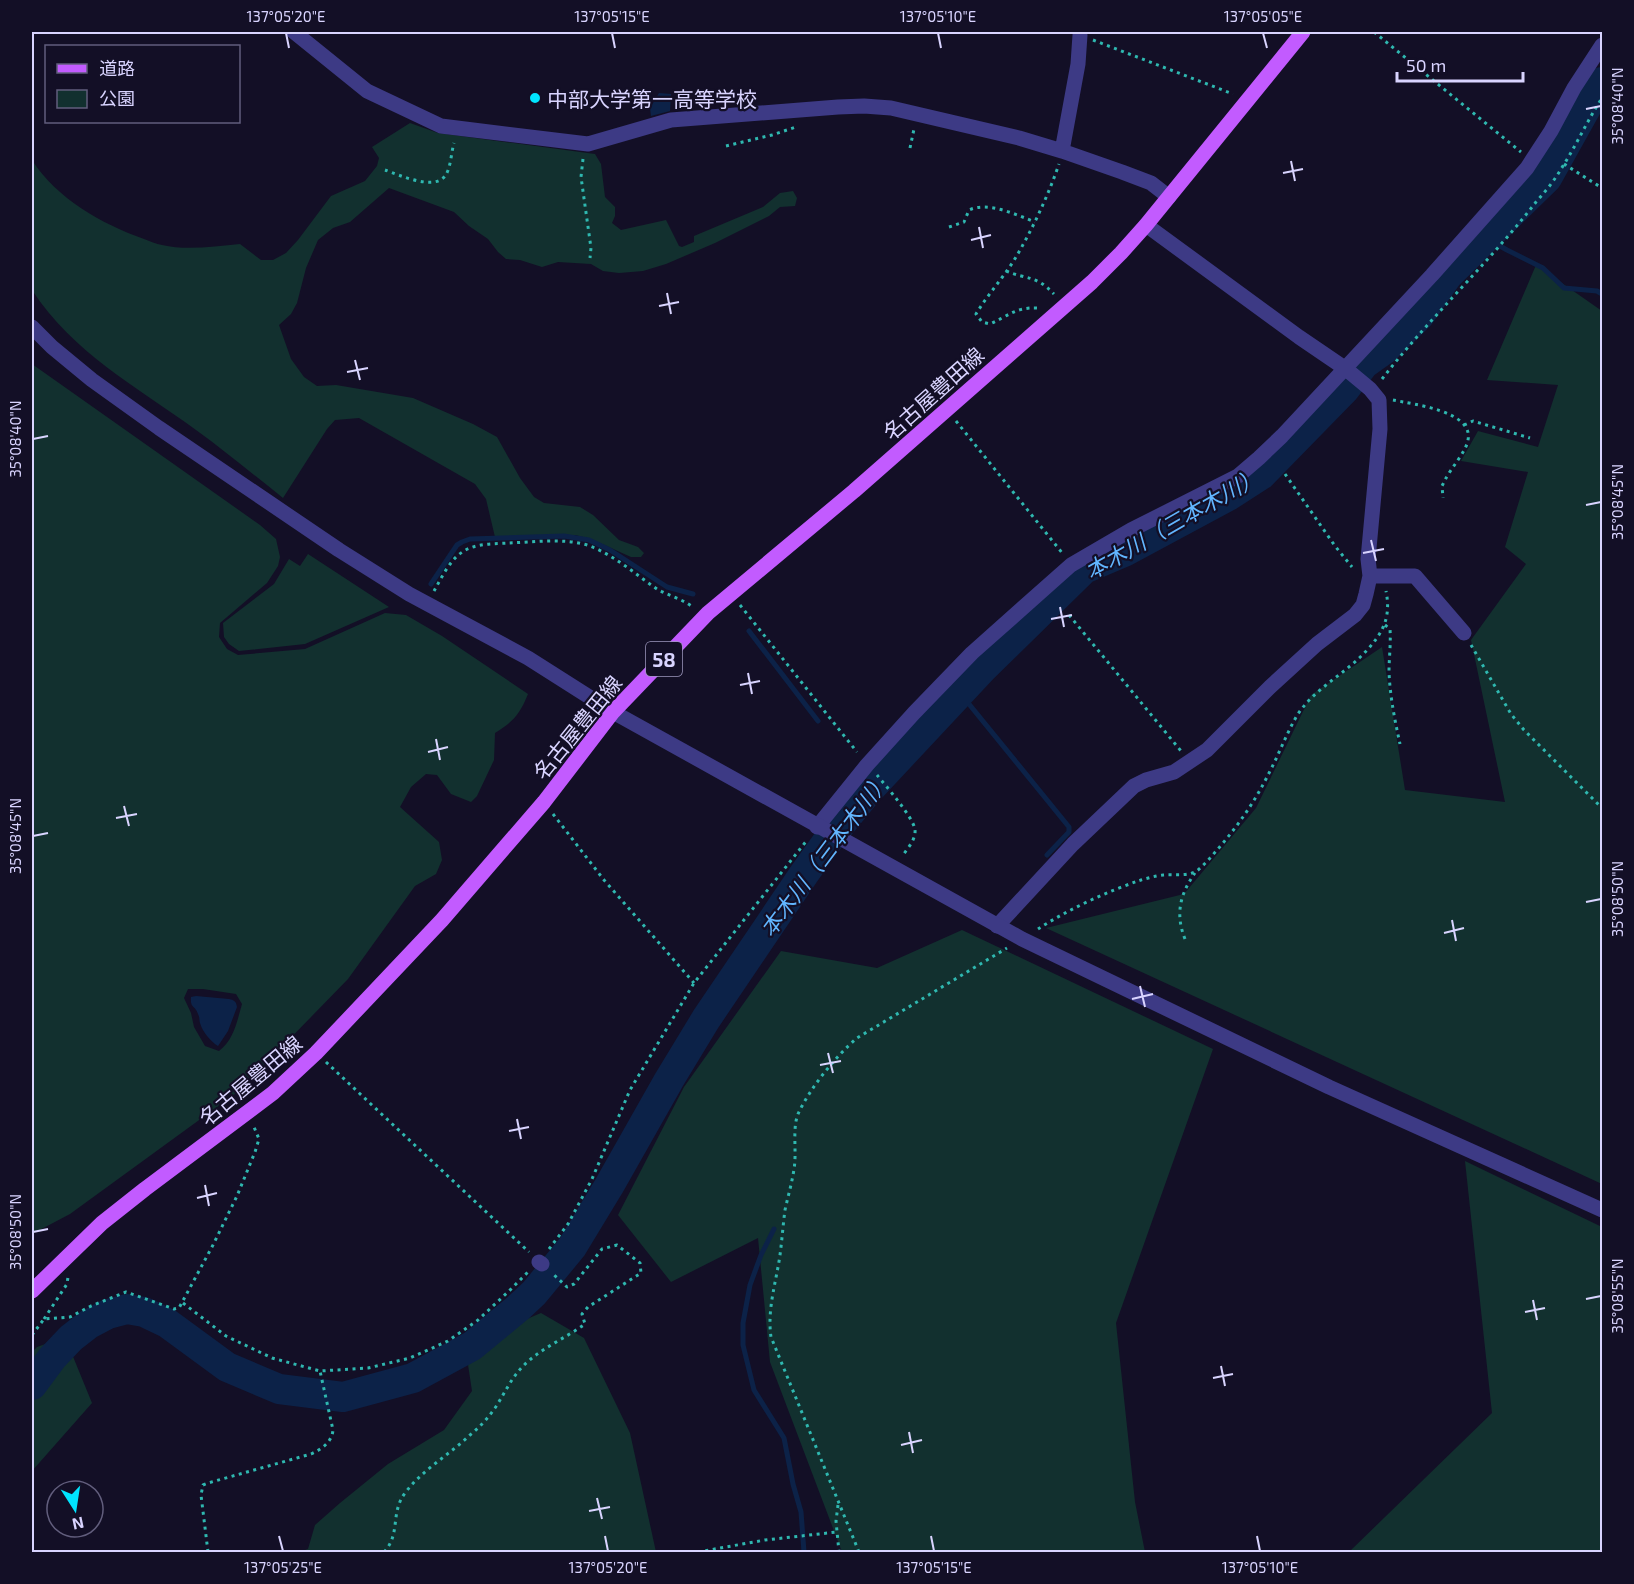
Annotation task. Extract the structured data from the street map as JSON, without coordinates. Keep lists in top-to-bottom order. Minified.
{"streets":{"main road":["名古屋豊田線","58"]},"water":["本木川（三本木川）"],"places":["中部大学第一高等学校"],"legend":["道路","公園"],"scale_bar":"50 m","north":"bottom","coordinates":["137°05'20\"E","137°05'15\"E","137°05'10\"E","137°05'05\"E","35°08'40\"N","35°08'45\"N","35°08'50\"N","35°08'55\"N","137°05'25\"E"]}
